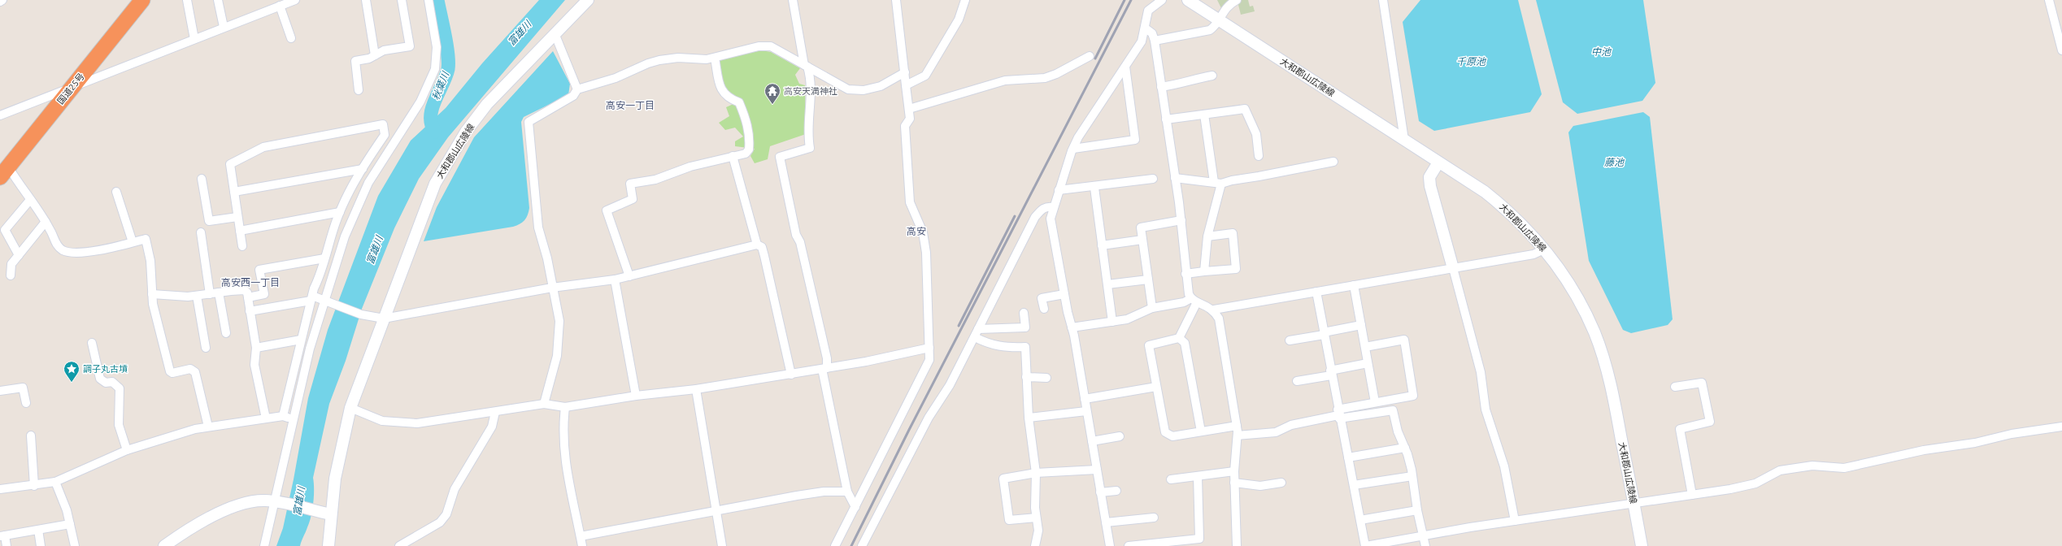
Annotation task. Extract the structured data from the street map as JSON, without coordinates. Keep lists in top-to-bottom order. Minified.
{"streets":{"highway":["国道25号"],"main road":["大和郡山広陵線"]},"districts":["高安一丁目","高安","高安西一丁目"],"water":["富雄川","中池","千原池","秋葉川","藤池"],"places":{"temple":["高安天満神社"],"place":["調子丸古墳"]}}
